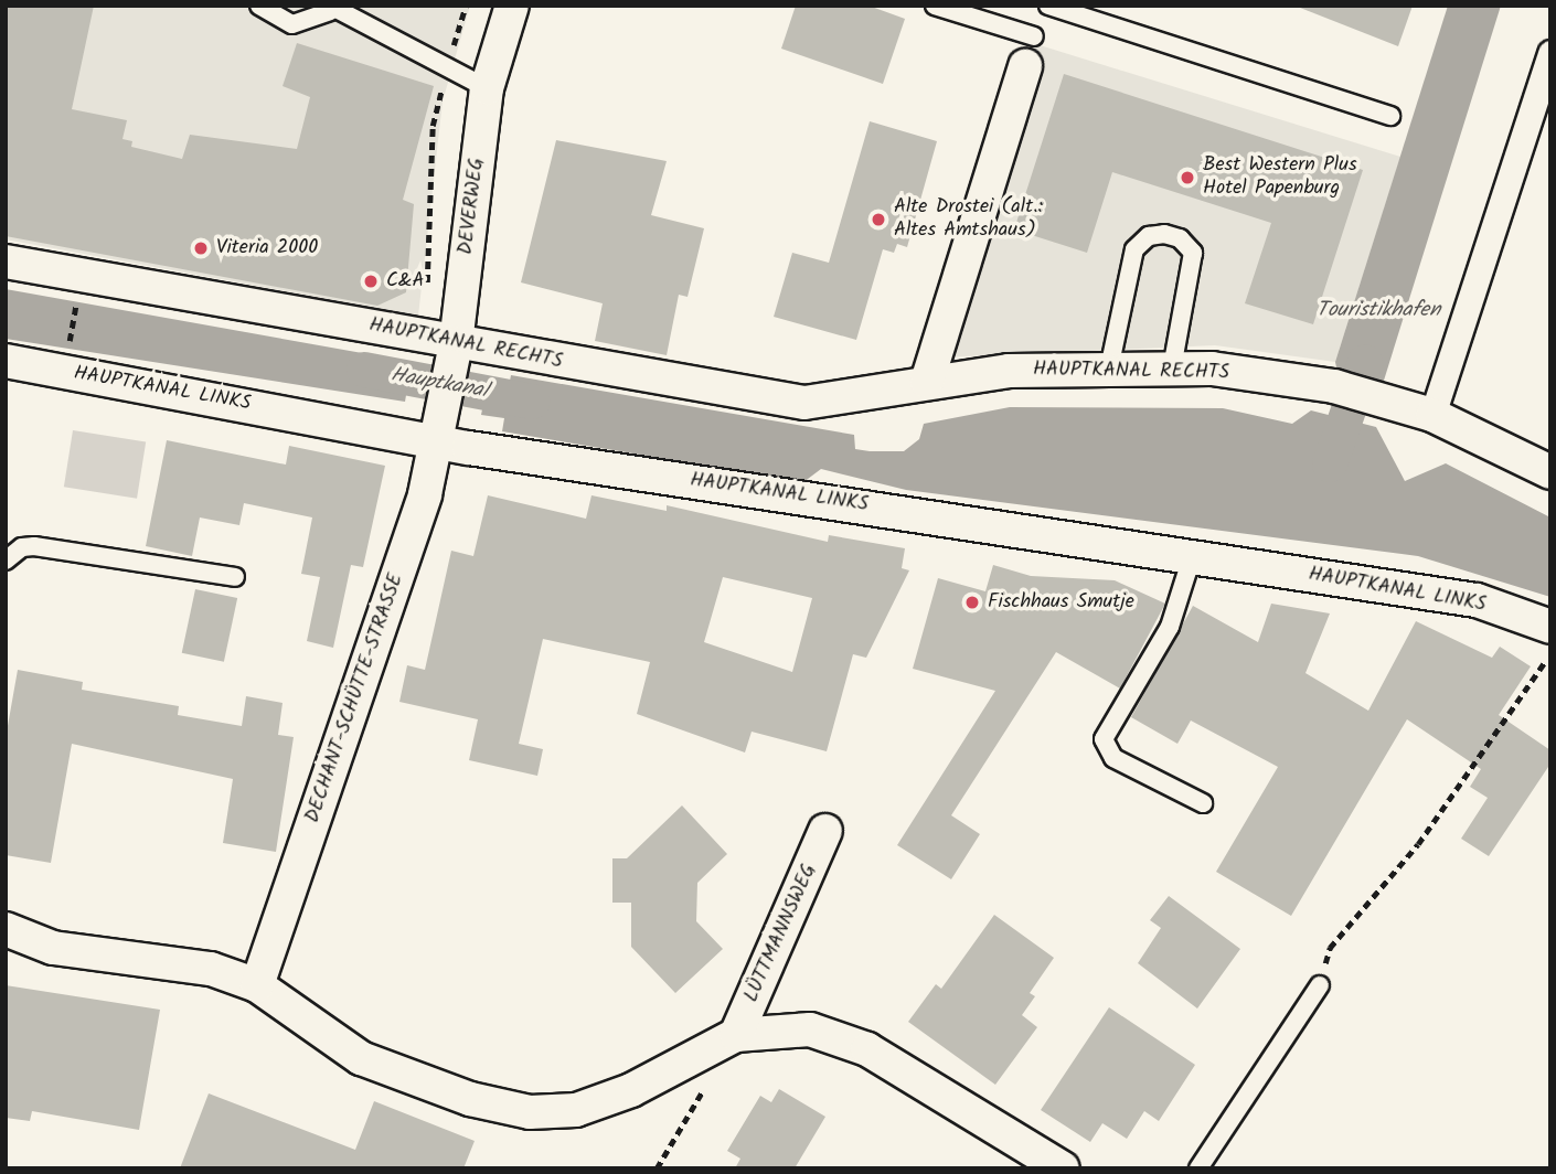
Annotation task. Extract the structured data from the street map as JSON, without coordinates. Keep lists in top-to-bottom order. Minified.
{"streets":{"street":["DEVERWEG","HAUPTKANAL RECHTS","HAUPTKANAL LINKS","DECHANT-SCHÜTTE-STRASSE","LÜTTMANNSWEG"]},"crossings":[["DEVERWEG","HAUPTKANAL RECHTS"],["DEVERWEG","DECHANT-SCHÜTTE-STRASSE"],["HAUPTKANAL LINKS","DECHANT-SCHÜTTE-STRASSE"]],"water":["Touristikhafen","Hauptkanal"],"places":["Best Western Plus Hotel Papenburg","Alte Drostei (alt.: Altes Amtshaus)","Viteria 2000","C&A","Fischhaus Smutje"]}
